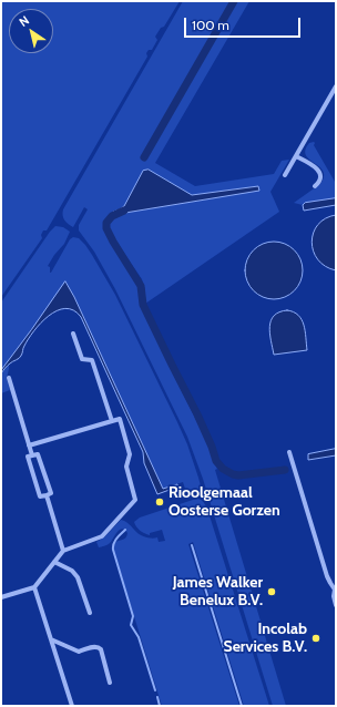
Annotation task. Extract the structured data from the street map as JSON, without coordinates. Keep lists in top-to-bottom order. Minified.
{"places":["Rioolgemaal Oosterse Gorzen","James Walker Benelux B.V.","Incolab Services B.V."],"scale_bar":"100 m","north":"top left"}
